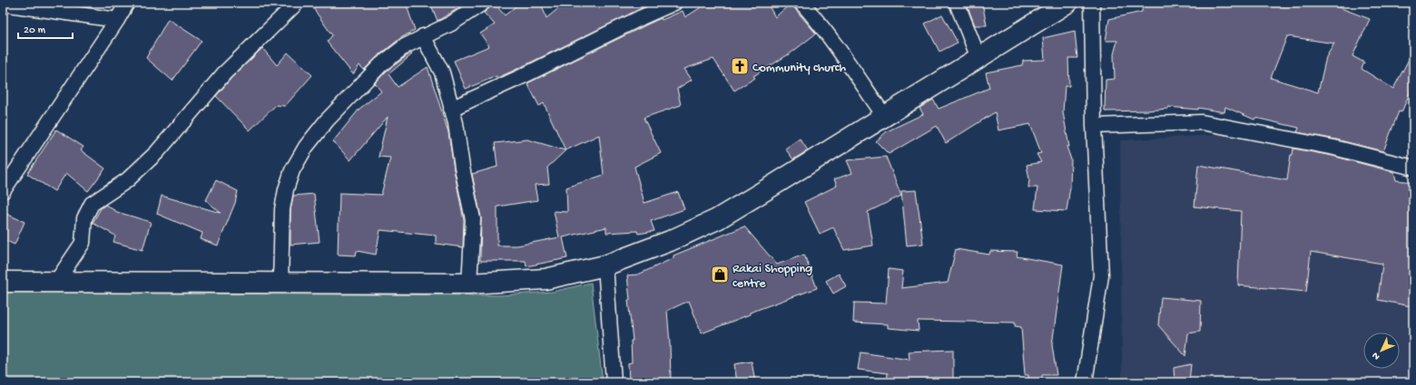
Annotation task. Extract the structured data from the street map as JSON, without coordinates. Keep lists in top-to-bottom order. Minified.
{"places":{"church":["Community church"],"shop":["Rakai Shopping centre"]},"scale_bar":"20 m","north":"bottom left"}
